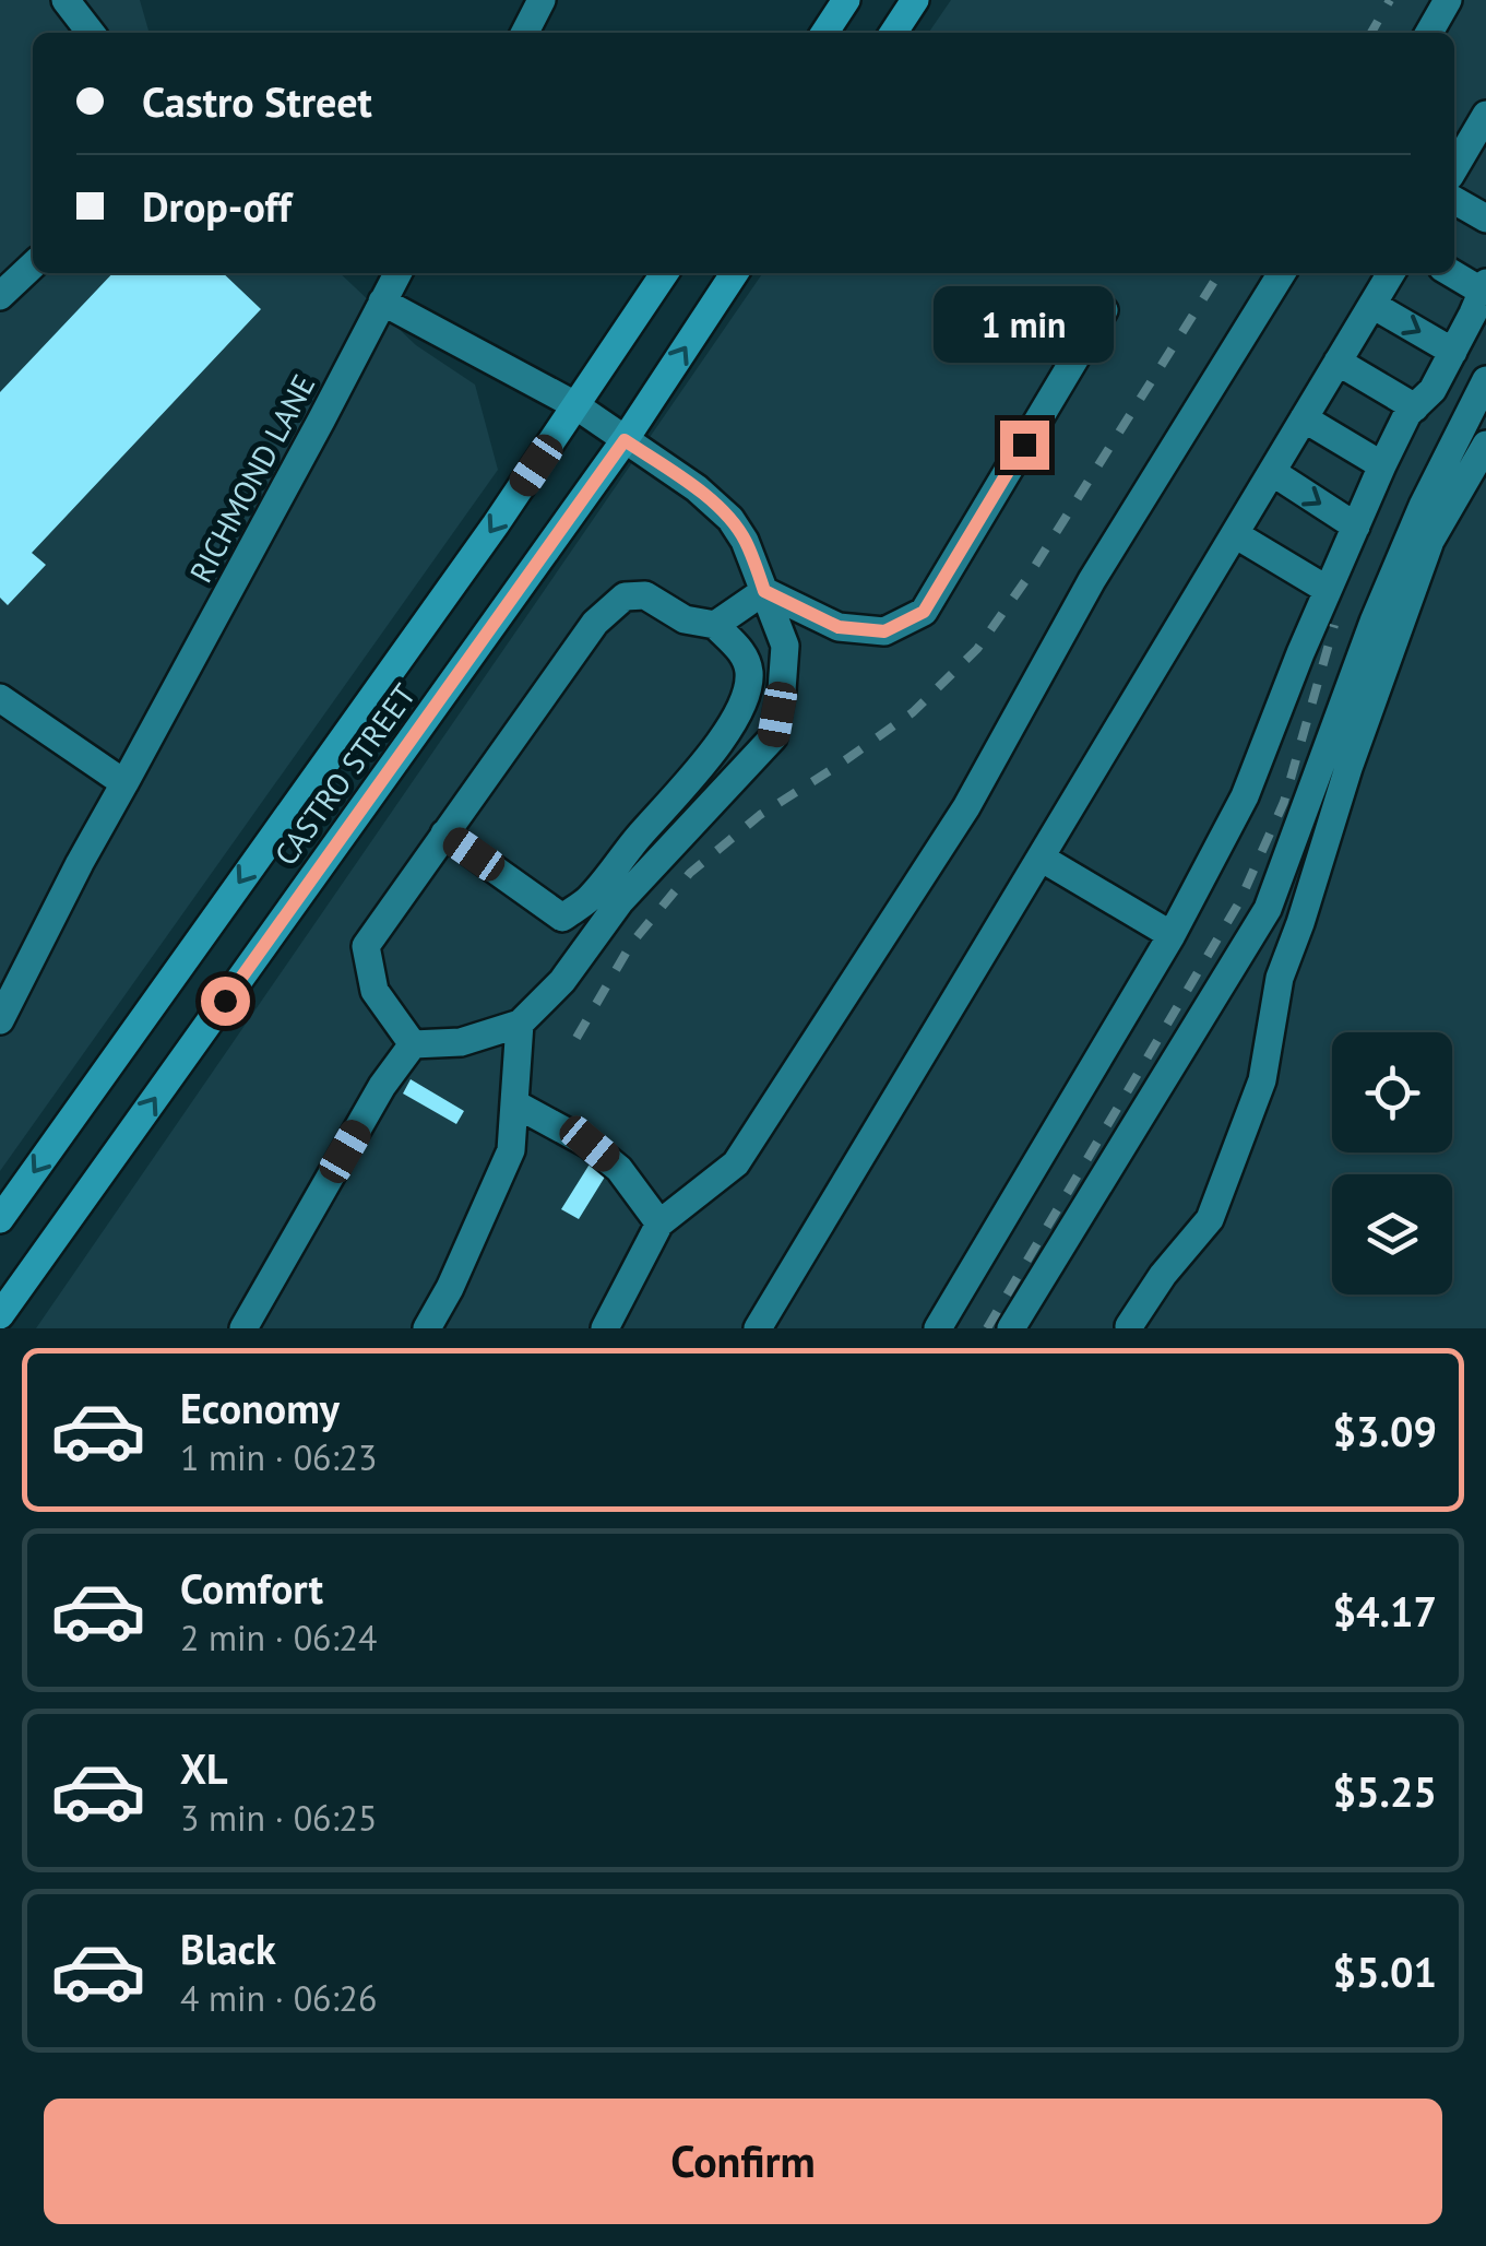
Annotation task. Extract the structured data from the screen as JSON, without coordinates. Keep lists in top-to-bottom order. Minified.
{"streets":{"main road":["CASTRO STREET"],"street":["RICHMOND LANE"]},"page":{"banner":["Castro Street","Drop-off"],"bubble":"1 min","list":[{"name":"Economy","note":"1 min · 06:23","value":"$3.09"},{"name":"Comfort","note":"2 min · 06:24","value":"$4.17"},{"name":"XL","note":"3 min · 06:25","value":"$5.25"},{"name":"Black","note":"4 min · 06:26","value":"$5.01"}],"buttons":"Confirm"}}
